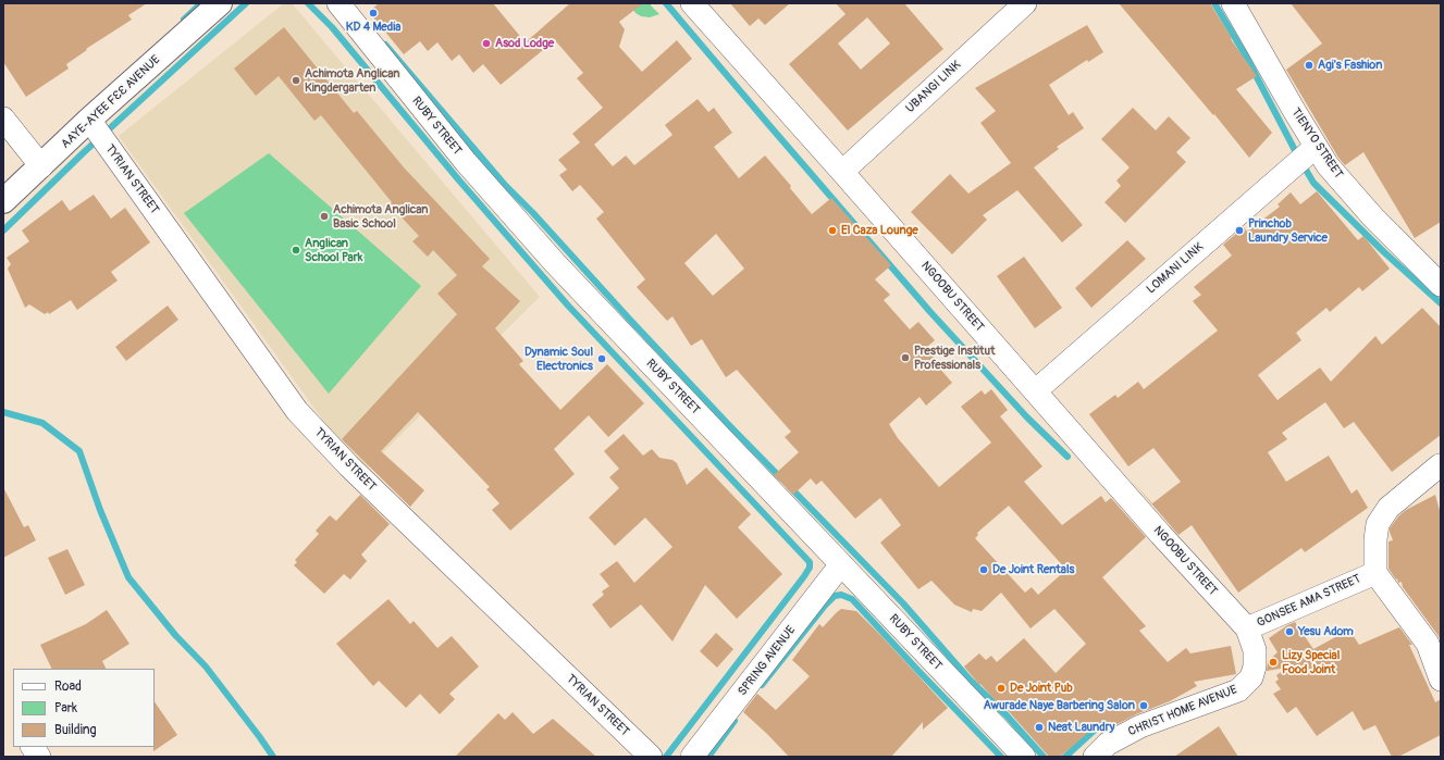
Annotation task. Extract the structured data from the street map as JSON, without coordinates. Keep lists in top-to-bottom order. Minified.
{"streets":{"street":["UBANGI LINK","AAYE-AYEE FƐƐ AVENUE","RUBY STREET","TIENYO STREET","TYRIAN STREET","LOMANI LINK","NGOOBU STREET","GONSEE AMA STREET","SPRING AVENUE","CHRIST HOME AVENUE"]},"crossings":[["UBANGI LINK","NGOOBU STREET"],["AAYE-AYEE FƐƐ AVENUE","TYRIAN STREET"],["RUBY STREET","SPRING AVENUE"],["TIENYO STREET","LOMANI LINK"],["LOMANI LINK","NGOOBU STREET"],["NGOOBU STREET","GONSEE AMA STREET"],["NGOOBU STREET","CHRIST HOME AVENUE"],["GONSEE AMA STREET","CHRIST HOME AVENUE"]],"places":["KD 4 Media","Asod Lodge","Agi's Fashion","Achimota Anglican Kingdergarten","Achimota Anglican Basic School","El Caza Lounge","Princhob Laundry Service","Anglican School Park","Prestige Institut Professionals","Dynamic Soul Electronics","De Joint Rentals","Yesu Adom","Lizy Special Food Joint","De Joint Pub","Awurade Naye Barbering Salon","Neat Laundry"],"legend":["Road","Park","Building"]}
